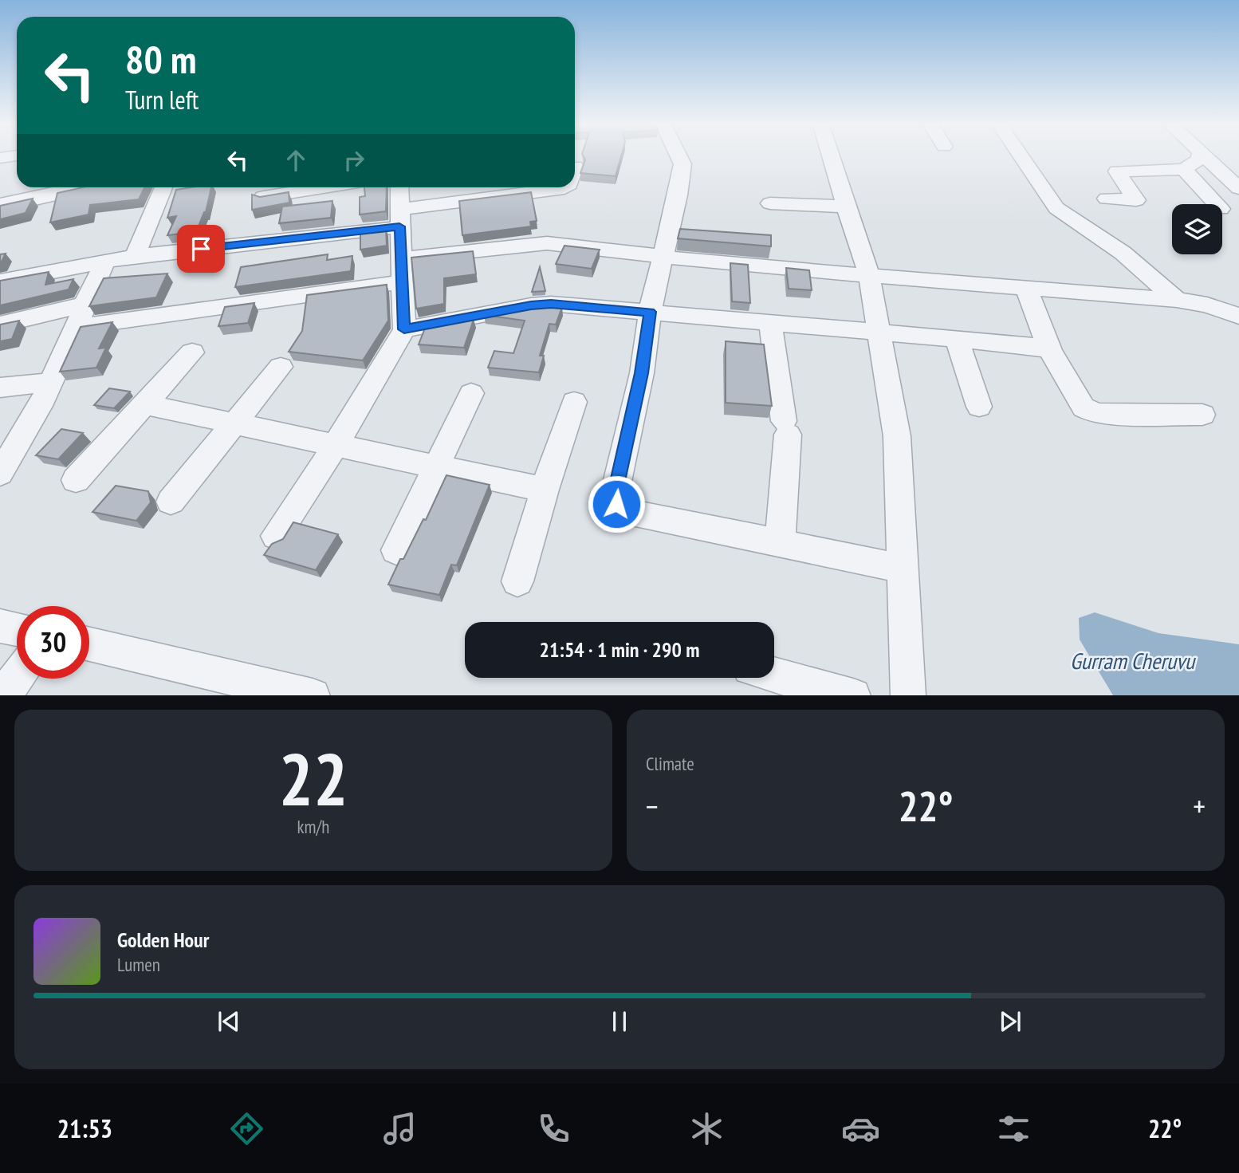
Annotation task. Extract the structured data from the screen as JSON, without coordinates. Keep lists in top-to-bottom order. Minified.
{"water":["Gurram Cheruvu"],"page":{"turn":["80 m","Turn left"],"limit":"30","trip":"21:54 · 1 min · 290 m","tile":[["22","km/h"],"Climate"],"heat":["−","22°","+"],"song":["Golden Hour","Lumen"],"tabs":["21:53","22°"]}}
